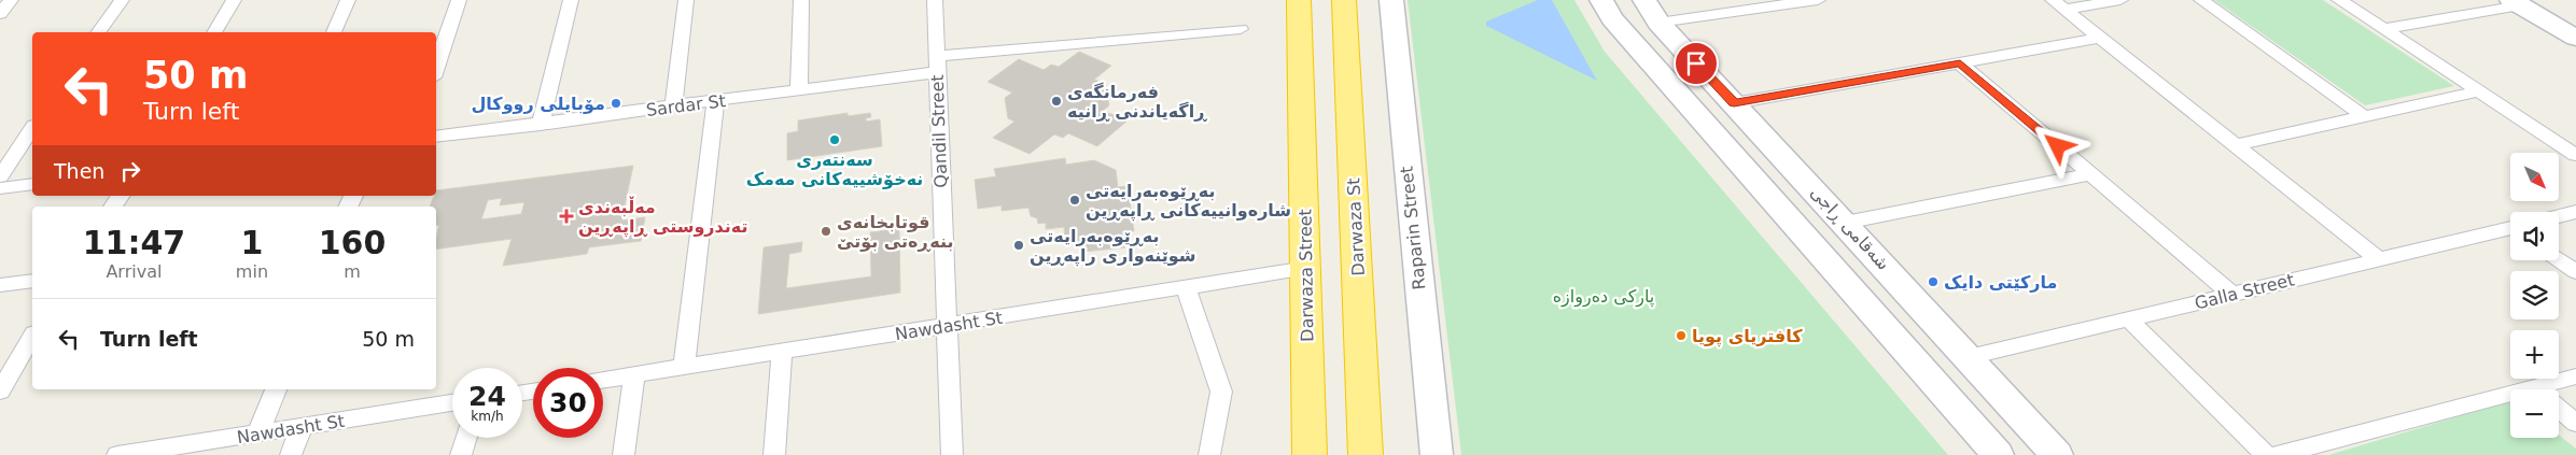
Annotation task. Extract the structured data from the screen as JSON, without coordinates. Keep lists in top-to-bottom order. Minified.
{"streets":{"highway":["Darwaza St","Darwaza Street"],"street":["Sardar St","Qandil Street","Raparin Street","شەقامی ڕاجی","Galla Street","Nawdasht St"]},"crossings":[["Sardar St","Qandil Street"],["Qandil Street","Nawdasht St"],["شەقامی ڕاجی","Galla Street"],["Darwaza Street","Nawdasht St"]],"parks":["پارکی دەروازە"],"places":{"other":["فەرمانگەی ڕاگەیاندنی ڕانیە","مۆبایلی رووکال","سەنتەری نەخۆشییەکانی مەمک","بەڕێوەبەرایەتی شارەوانییەکانی ڕاپەڕین","قوتابخانەی بنەڕەتی بۆتێ","بەڕێوەبەرایەتی شوێنەواری راپەڕین","مارکێتی دایک","کافتریای پویا"],"health":["مەڵبەندی تەندروستی ڕاپەڕین"]},"north":"bottom right","page":{"turn":["50 m","Turn left"],"then":"Then","map_buttons":["+","−"],"eta":["11:47","Arrival","1","min","160","m"],"list":[{"name":"Turn left","value":"50 m"}],"speed":"24 km/h","limit":"30"}}
